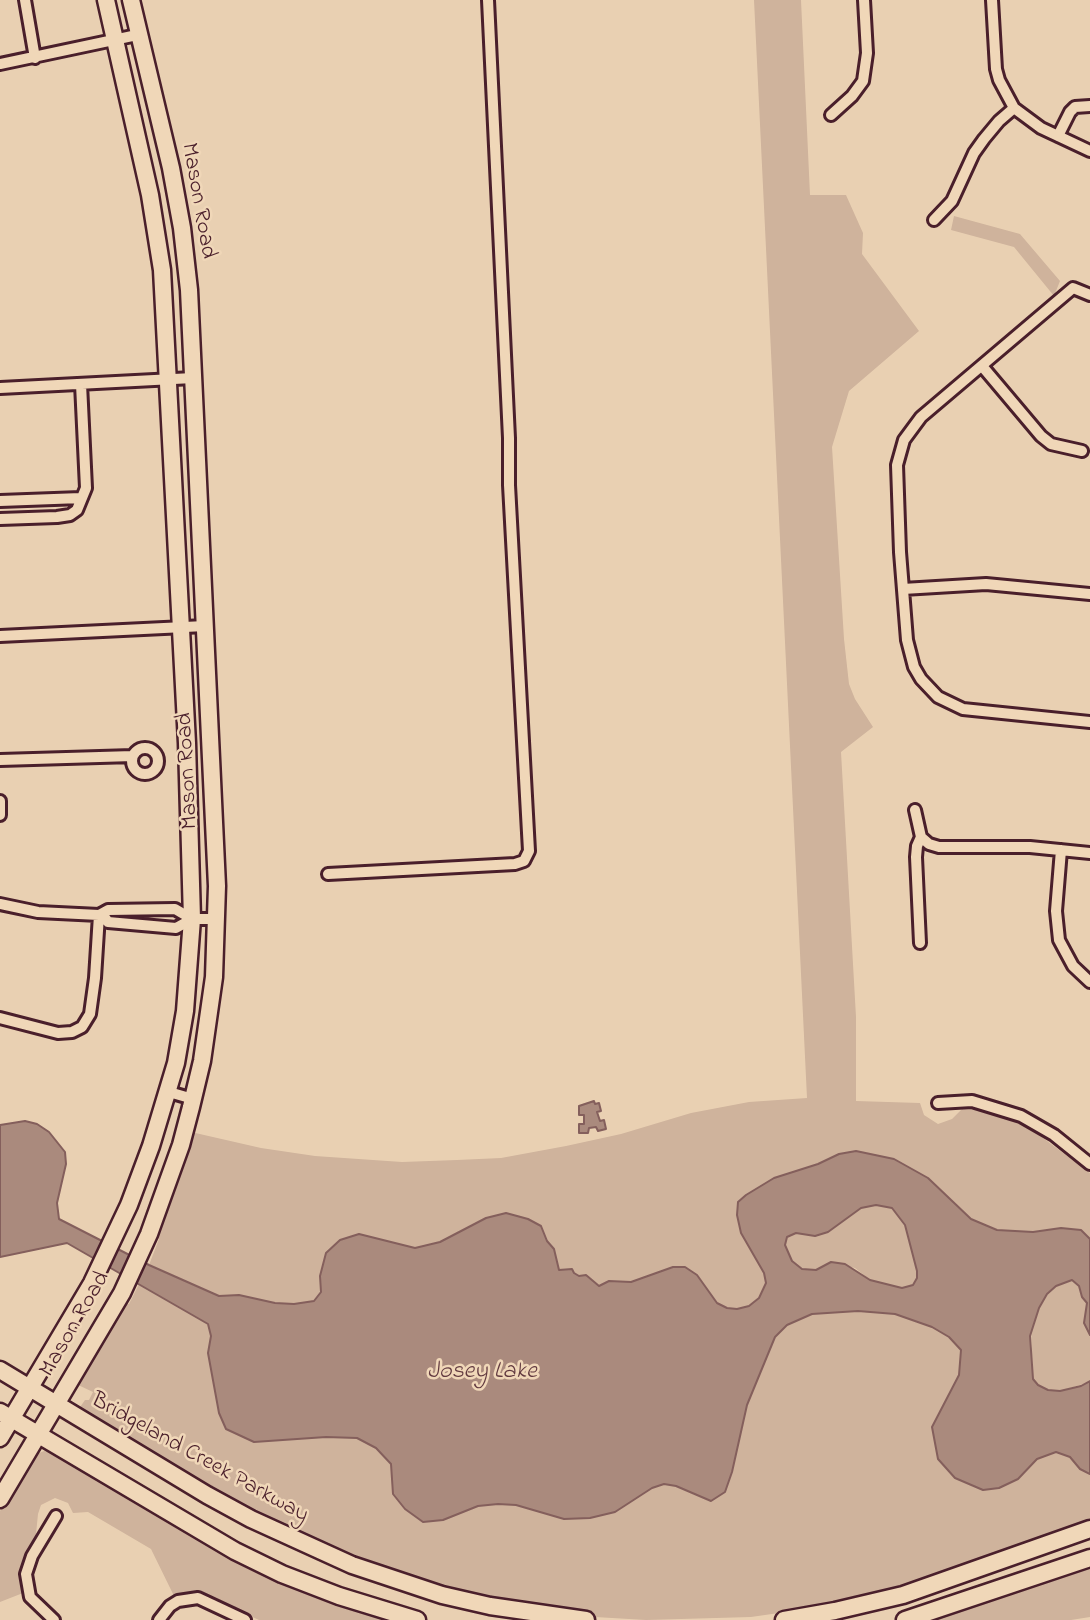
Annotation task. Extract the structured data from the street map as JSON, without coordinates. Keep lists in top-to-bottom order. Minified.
{"streets":{"main road":["Mason Road","Bridgeland Creek Parkway"]},"crossings":[["Mason Road","Bridgeland Creek Parkway"]],"water":["Josey Lake"]}
